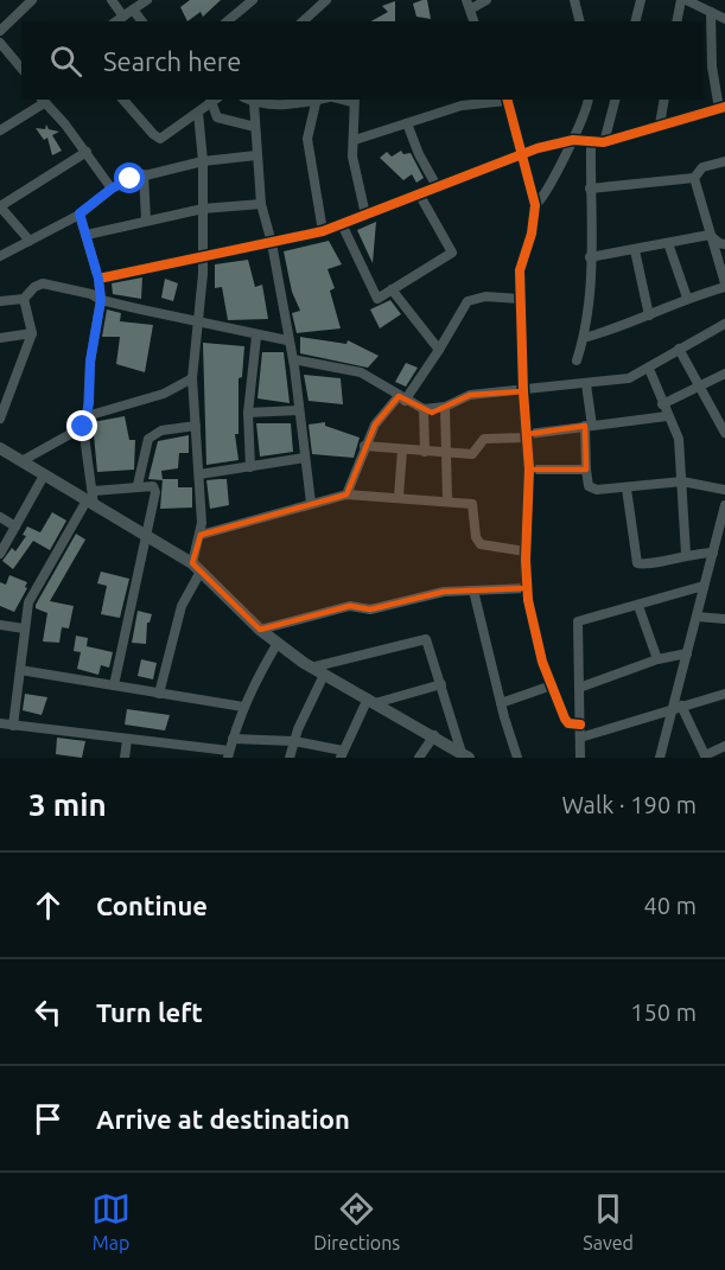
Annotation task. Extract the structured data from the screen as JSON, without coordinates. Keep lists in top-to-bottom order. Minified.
{"page":{"search":"Search here","heading":["3 min","Walk · 190 m"],"list":[["Continue","40 m"],["Turn left","150 m"],"Arrive at destination"],"nav":["Map","Directions","Saved"]}}
